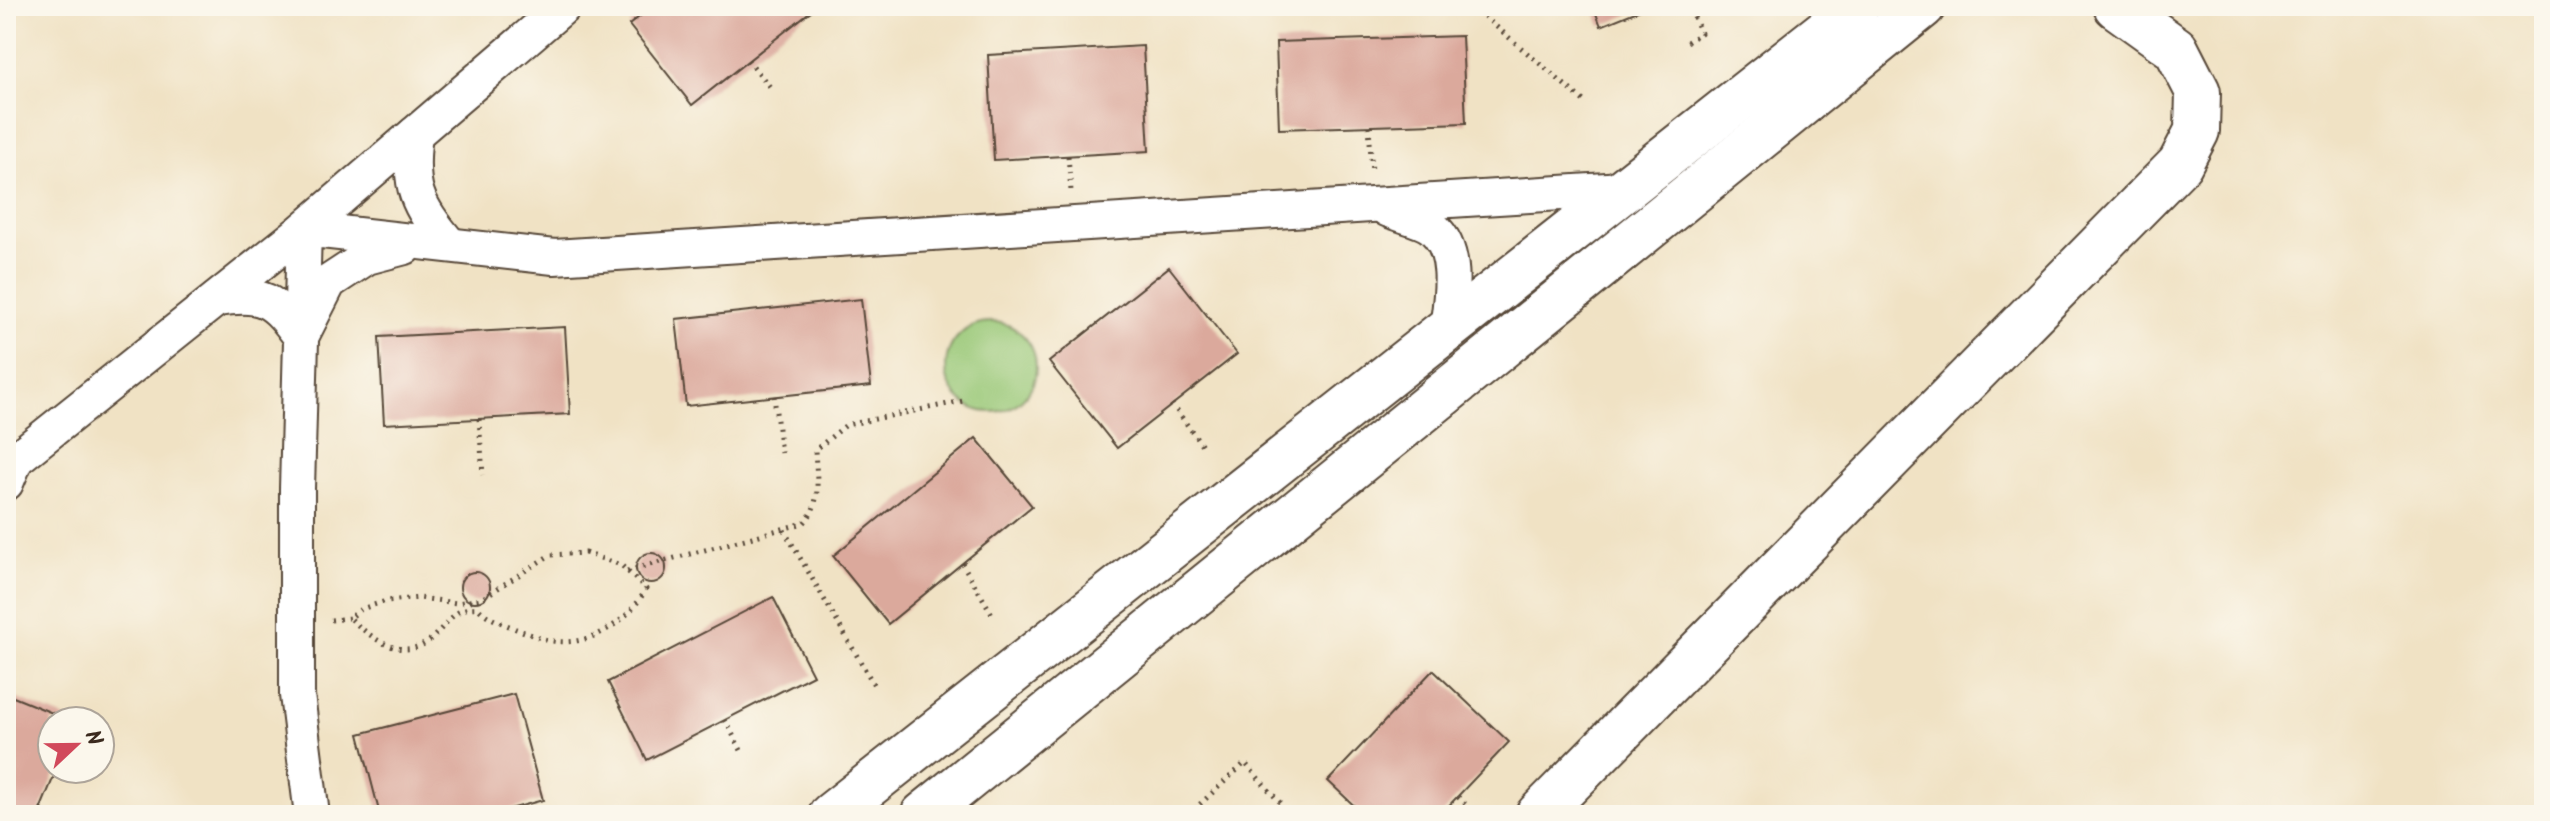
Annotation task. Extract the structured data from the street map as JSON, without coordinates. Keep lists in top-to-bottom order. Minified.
{"north":"right"}
